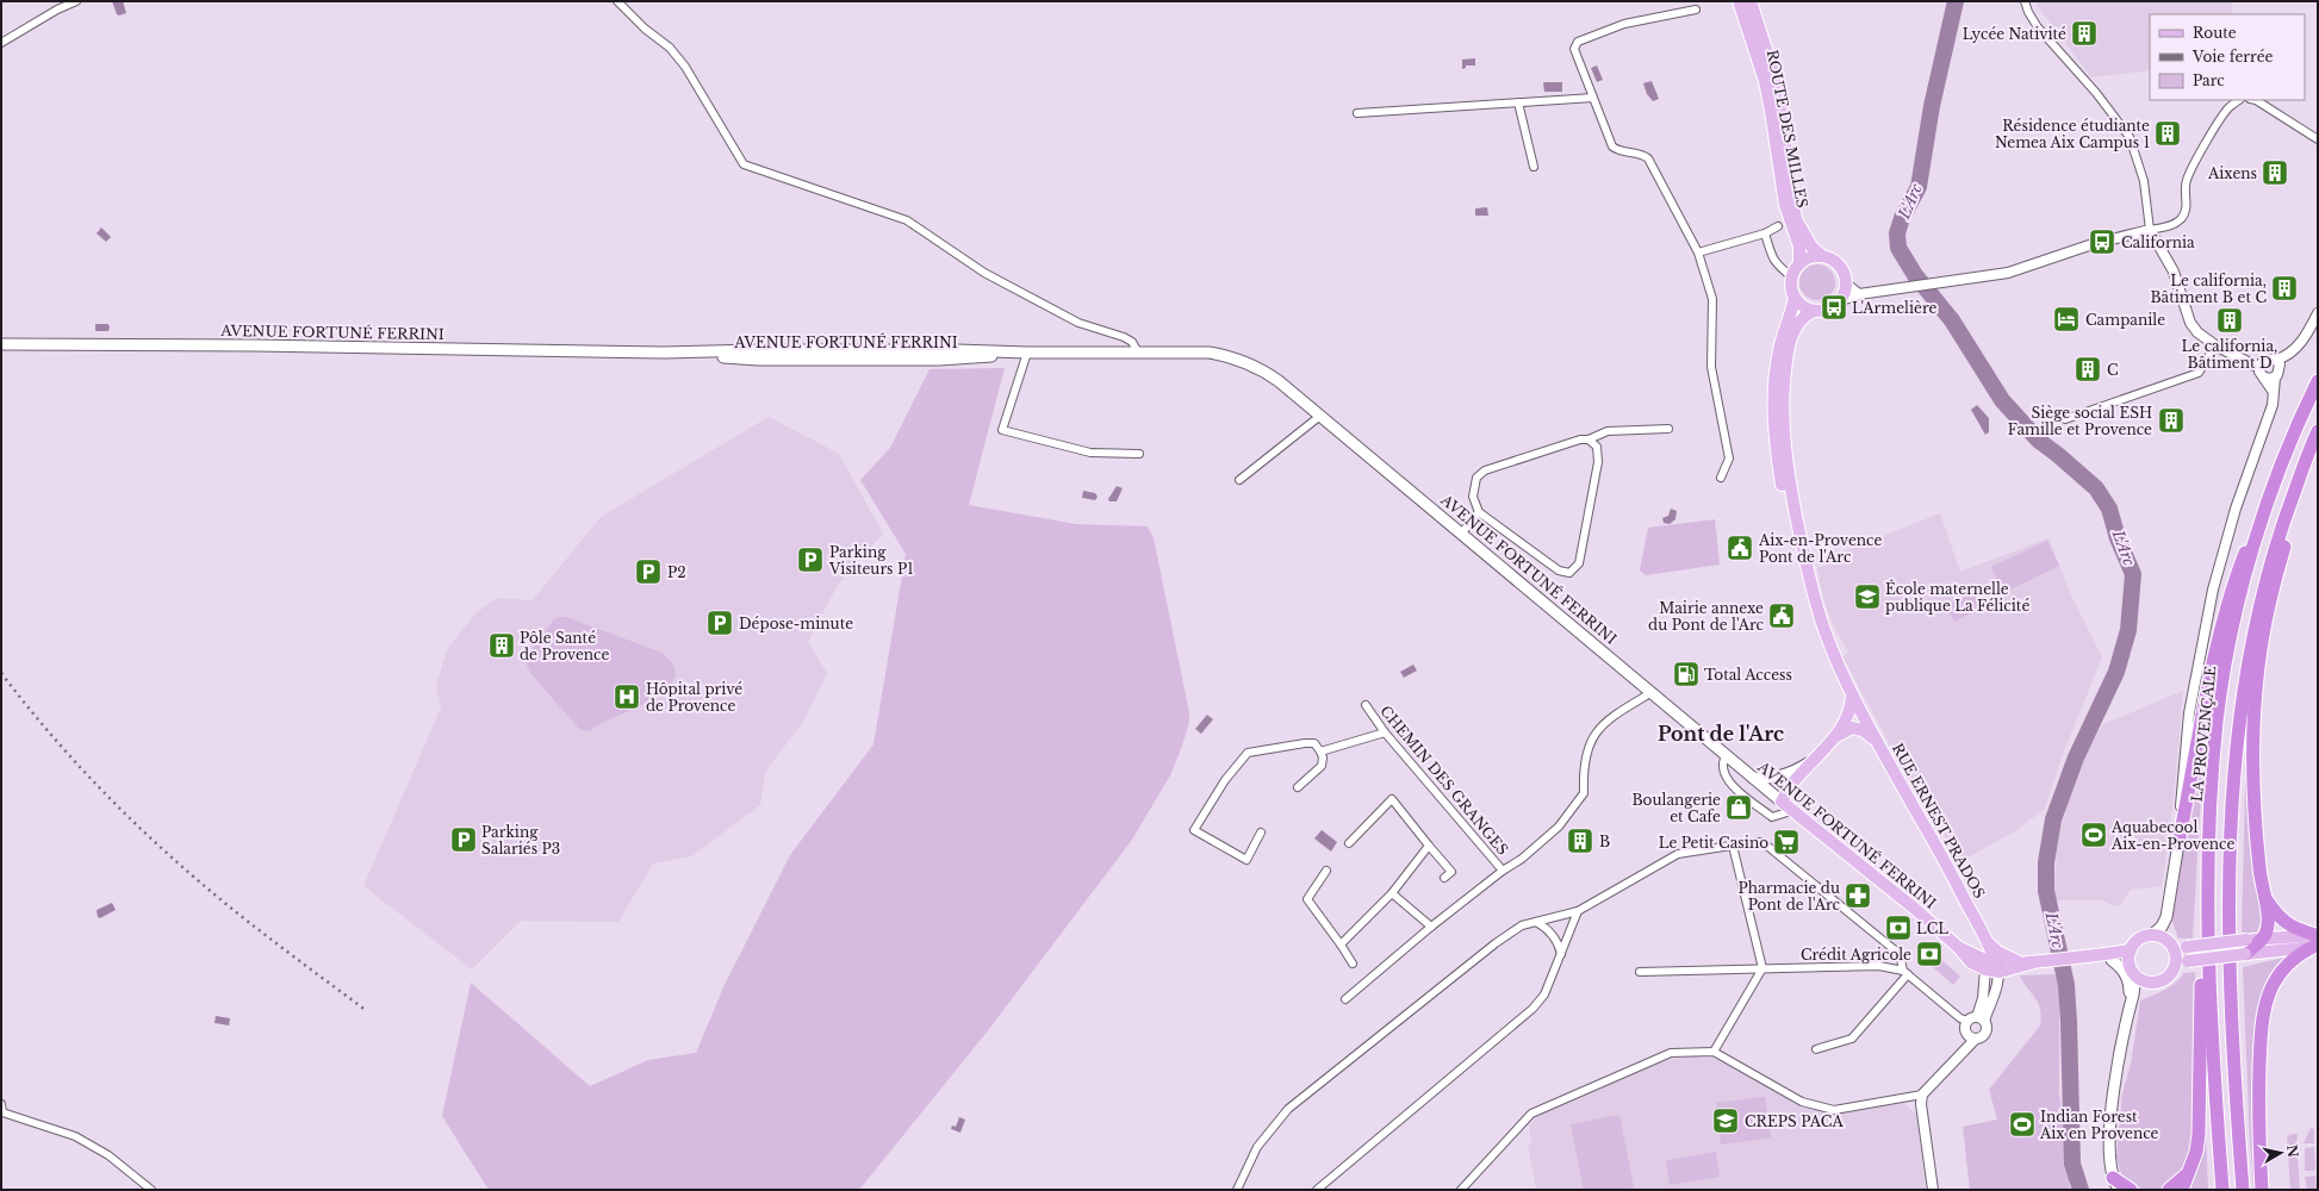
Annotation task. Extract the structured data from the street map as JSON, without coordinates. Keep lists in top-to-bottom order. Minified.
{"streets":{"highway":["LA PROVENÇALE"],"main road":["ROUTE DES MILLES","AVENUE FORTUNÉ FERRINI","RUE ERNEST PRADOS"],"street":["CHEMIN DES GRANGES"]},"crossings":[["AVENUE FORTUNÉ FERRINI","CHEMIN DES GRANGES"],["AVENUE FORTUNÉ FERRINI","RUE ERNEST PRADOS"]],"districts":["Pont de l'Arc"],"water":["L'Arc"],"places":{"building":["Lycée Nativité","Résidence étudiante Nemea Aix Campus 1","Aixens","Le california, Bâtiment B et C","Le california, Bâtiment D","C","Siège social ESH Famille et Provence","Pôle Santé de Provence","B"],"bus stop":["California","L'Armelière"],"hotel":["Campanile"],"public building":["Aix-en-Provence Pont de l'Arc","Mairie annexe du Pont de l'Arc"],"parking":["Parking Visiteurs P1","P2","Dépose-minute","Parking Salariés P3"],"school or university":["École maternelle publique La Félicité","CREPS PACA"],"fuel station":["Total Access"],"hospital":["Hôpital privé de Provence"],"shop":["Boulangerie et Cafe"],"sports":["Aquabecool Aix-en-Provence","Indian Forest Aix en Provence"],"supermarket":["Le Petit Casino"],"pharmacy":["Pharmacie du Pont de l'Arc"],"bank":["LCL","Crédit Agricole"]},"legend":["Route","Voie ferrée","Parc"],"north":"right"}
